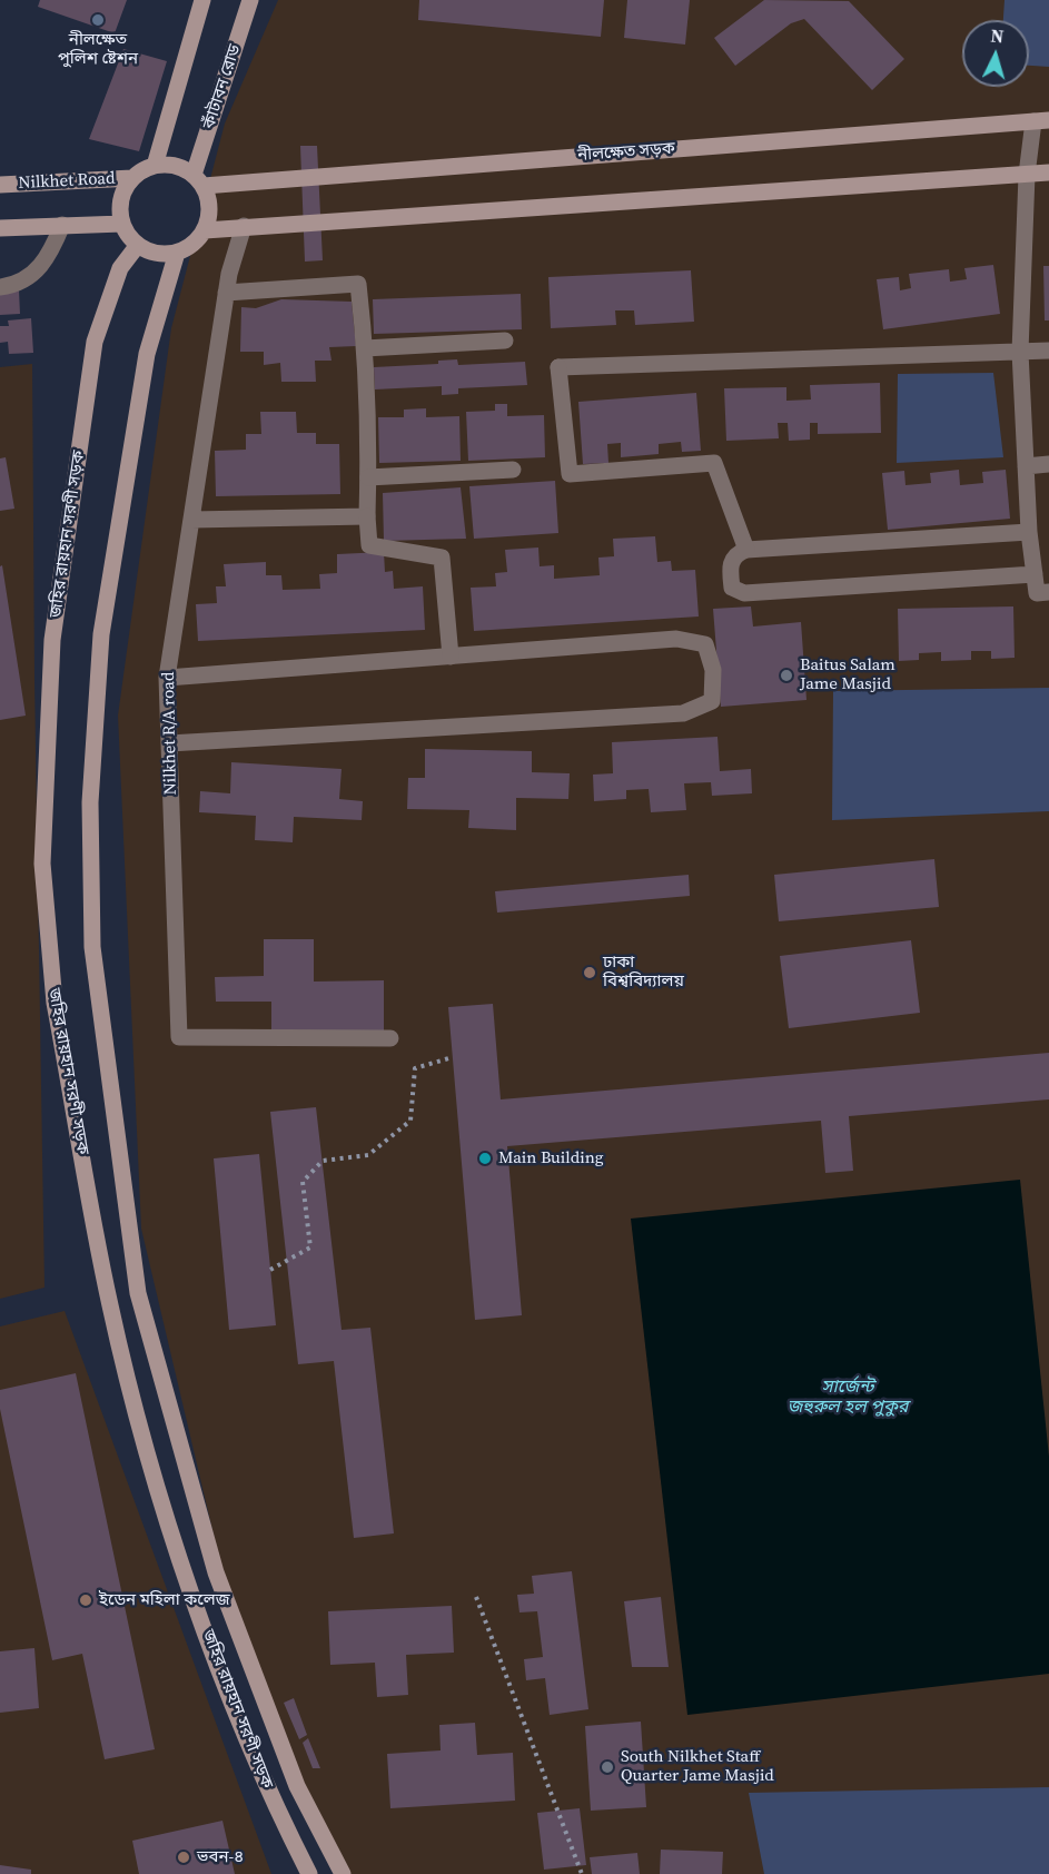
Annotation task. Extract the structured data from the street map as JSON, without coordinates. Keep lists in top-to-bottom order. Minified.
{"streets":{"main road":["কাঁটাবন রোড","নীলক্ষেত সড়ক","Nilkhet Road","জহির রায়হান সরণী সড়ক"],"street":["Nilkhet R/A road"]},"crossings":[["কাঁটাবন রোড","নীলক্ষেত সড়ক"],["কাঁটাবন রোড","Nilkhet Road"],["কাঁটাবন রোড","জহির রায়হান সরণী সড়ক"],["নীলক্ষেত সড়ক","Nilkhet Road"],["নীলক্ষেত সড়ক","জহির রায়হান সরণী সড়ক"],["Nilkhet Road","জহির রায়হান সরণী সড়ক"]],"water":["সার্জেন্ট জহুরুল হল পুকুর"],"places":["নীলক্ষেত পুলিশ ষ্টেশন","Baitus Salam Jame Masjid","ঢাকা বিশ্ববিদ্যালয়","Main Building","ইডেন মহিলা কলেজ","South Nilkhet Staff Quarter Jame Masjid","ভবন-৪"],"north":"top"}
